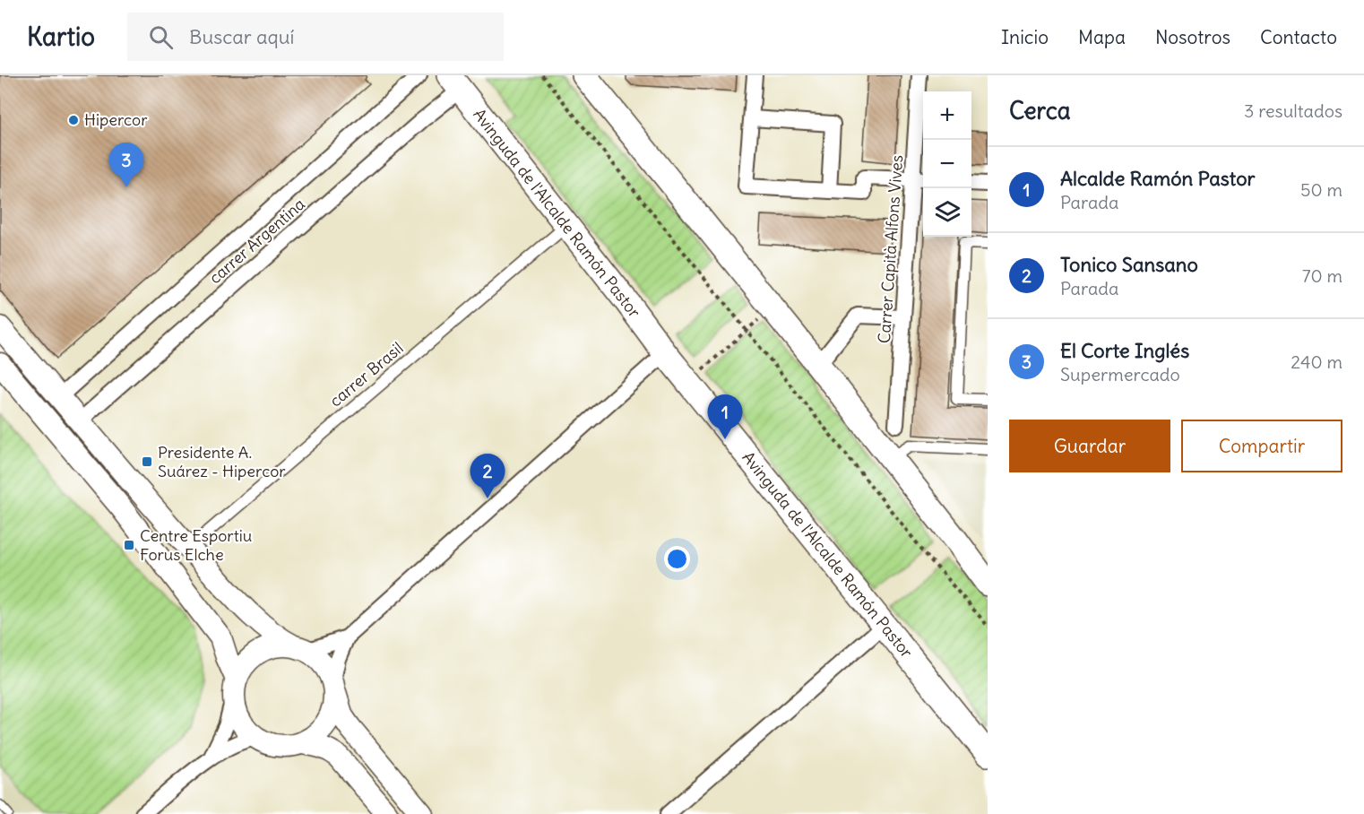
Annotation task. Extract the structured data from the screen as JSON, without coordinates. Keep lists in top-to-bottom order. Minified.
{"streets":{"main road":["Avinguda de l'Alcalde Ramón Pastor"],"street":["carrer Argentina","Carrer Capità Alfons Vives","carrer Brasil"]},"crossings":[["Avinguda de l'Alcalde Ramón Pastor","carrer Argentina"],["Avinguda de l'Alcalde Ramón Pastor","carrer Brasil"]],"places":{"other":["Hipercor"],"transit":["Presidente A. Suárez - Hipercor","Centre Esportiu Forus Elche"]},"page":{"header":"Kartio","search":"Buscar aquí","nav":["Inicio","Mapa","Nosotros","Contacto"],"heading":["Cerca","3 resultados"],"map_buttons":["+","−"],"pins":["3","1","2"],"list":[{"mark":"1","name":"Alcalde Ramón Pastor","note":"Parada","value":"50 m"},{"mark":"2","name":"Tonico Sansano","note":"Parada","value":"70 m"},{"mark":"3","name":"El Corte Inglés","note":"Supermercado","value":"240 m"}],"buttons":["Guardar","Compartir"]}}
